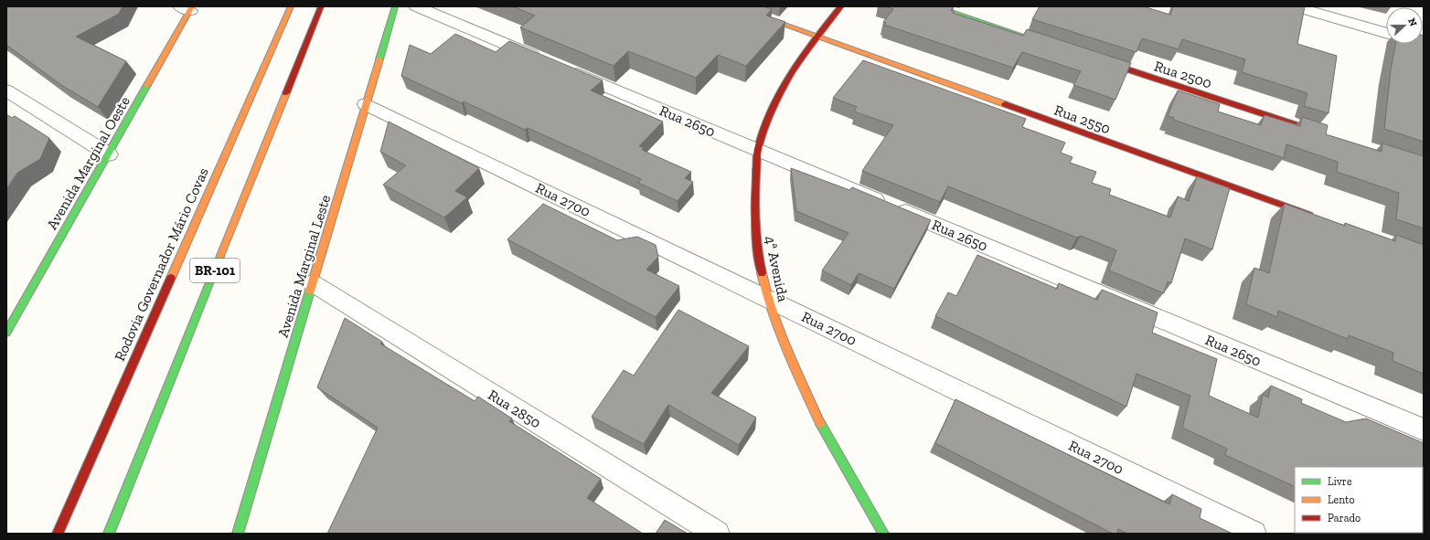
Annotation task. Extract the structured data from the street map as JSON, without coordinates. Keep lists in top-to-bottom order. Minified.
{"streets":{"main road":["Rua 2500","Rua 2550","Avenida Marginal Oeste","Rodovia Governador Mário Covas","Avenida Marginal Leste","4ª Avenida","BR-101"],"street":["Rua 2650","Rua 2700","Rua 2850"]},"crossings":[["Rua 2550","4ª Avenida"],["Rua 2650","4ª Avenida"],["Rua 2700","Avenida Marginal Leste"],["Rua 2700","4ª Avenida"],["Avenida Marginal Leste","Rua 2850"]],"legend":["Livre","Lento","Parado"],"north":"right"}
